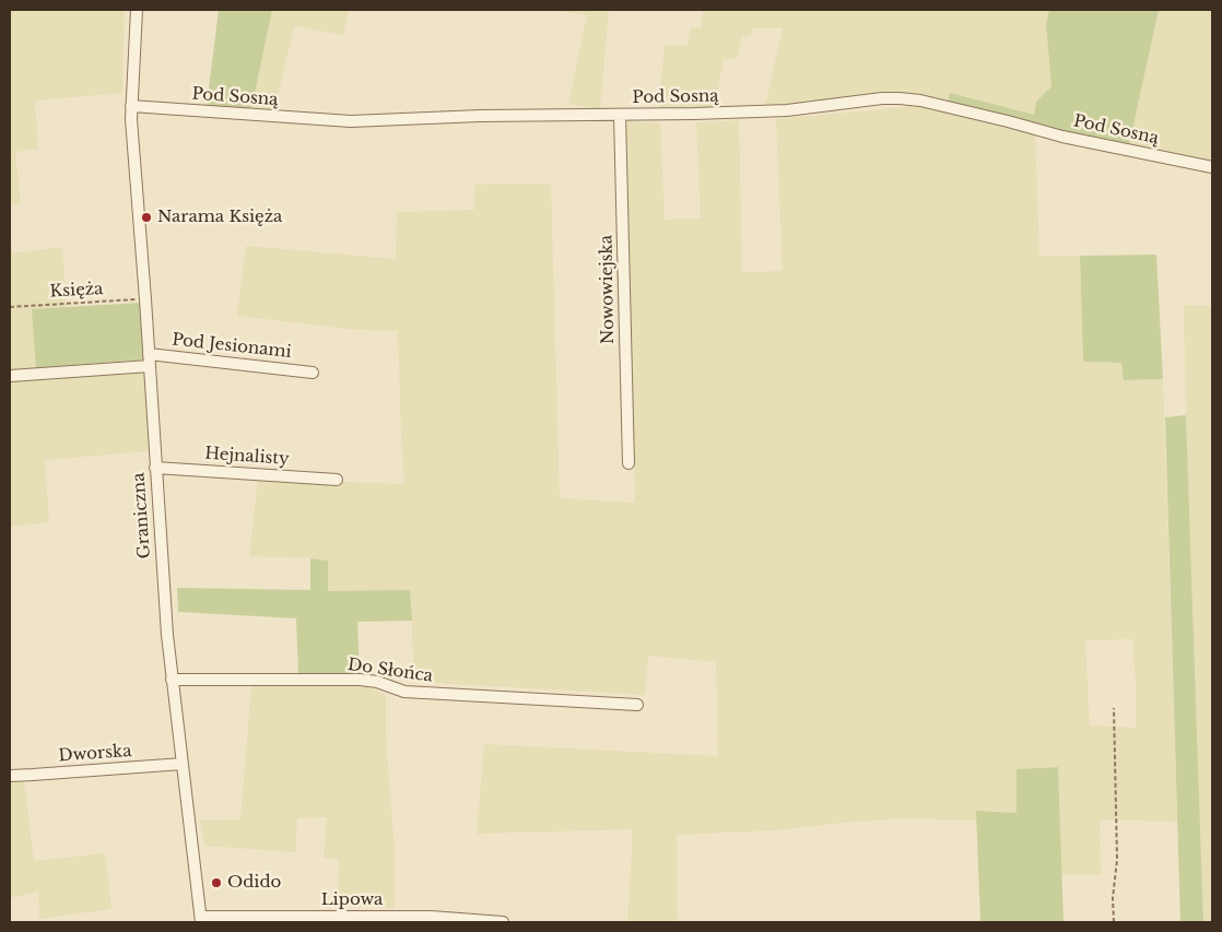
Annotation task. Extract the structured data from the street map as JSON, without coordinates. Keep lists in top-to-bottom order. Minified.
{"streets":{"street":["Pod Sosną","Nowowiejska","Pod Jesionami","Hejnalisty","Graniczna","Do Słońca","Dworska","Lipowa"],"path":["Księża"]},"crossings":[["Pod Sosną","Nowowiejska"],["Pod Sosną","Graniczna"],["Księża","Graniczna"],["Pod Jesionami","Graniczna"],["Hejnalisty","Graniczna"],["Graniczna","Do Słońca"],["Graniczna","Dworska"],["Graniczna","Lipowa"]],"places":["Narama Księża","Odido"]}
